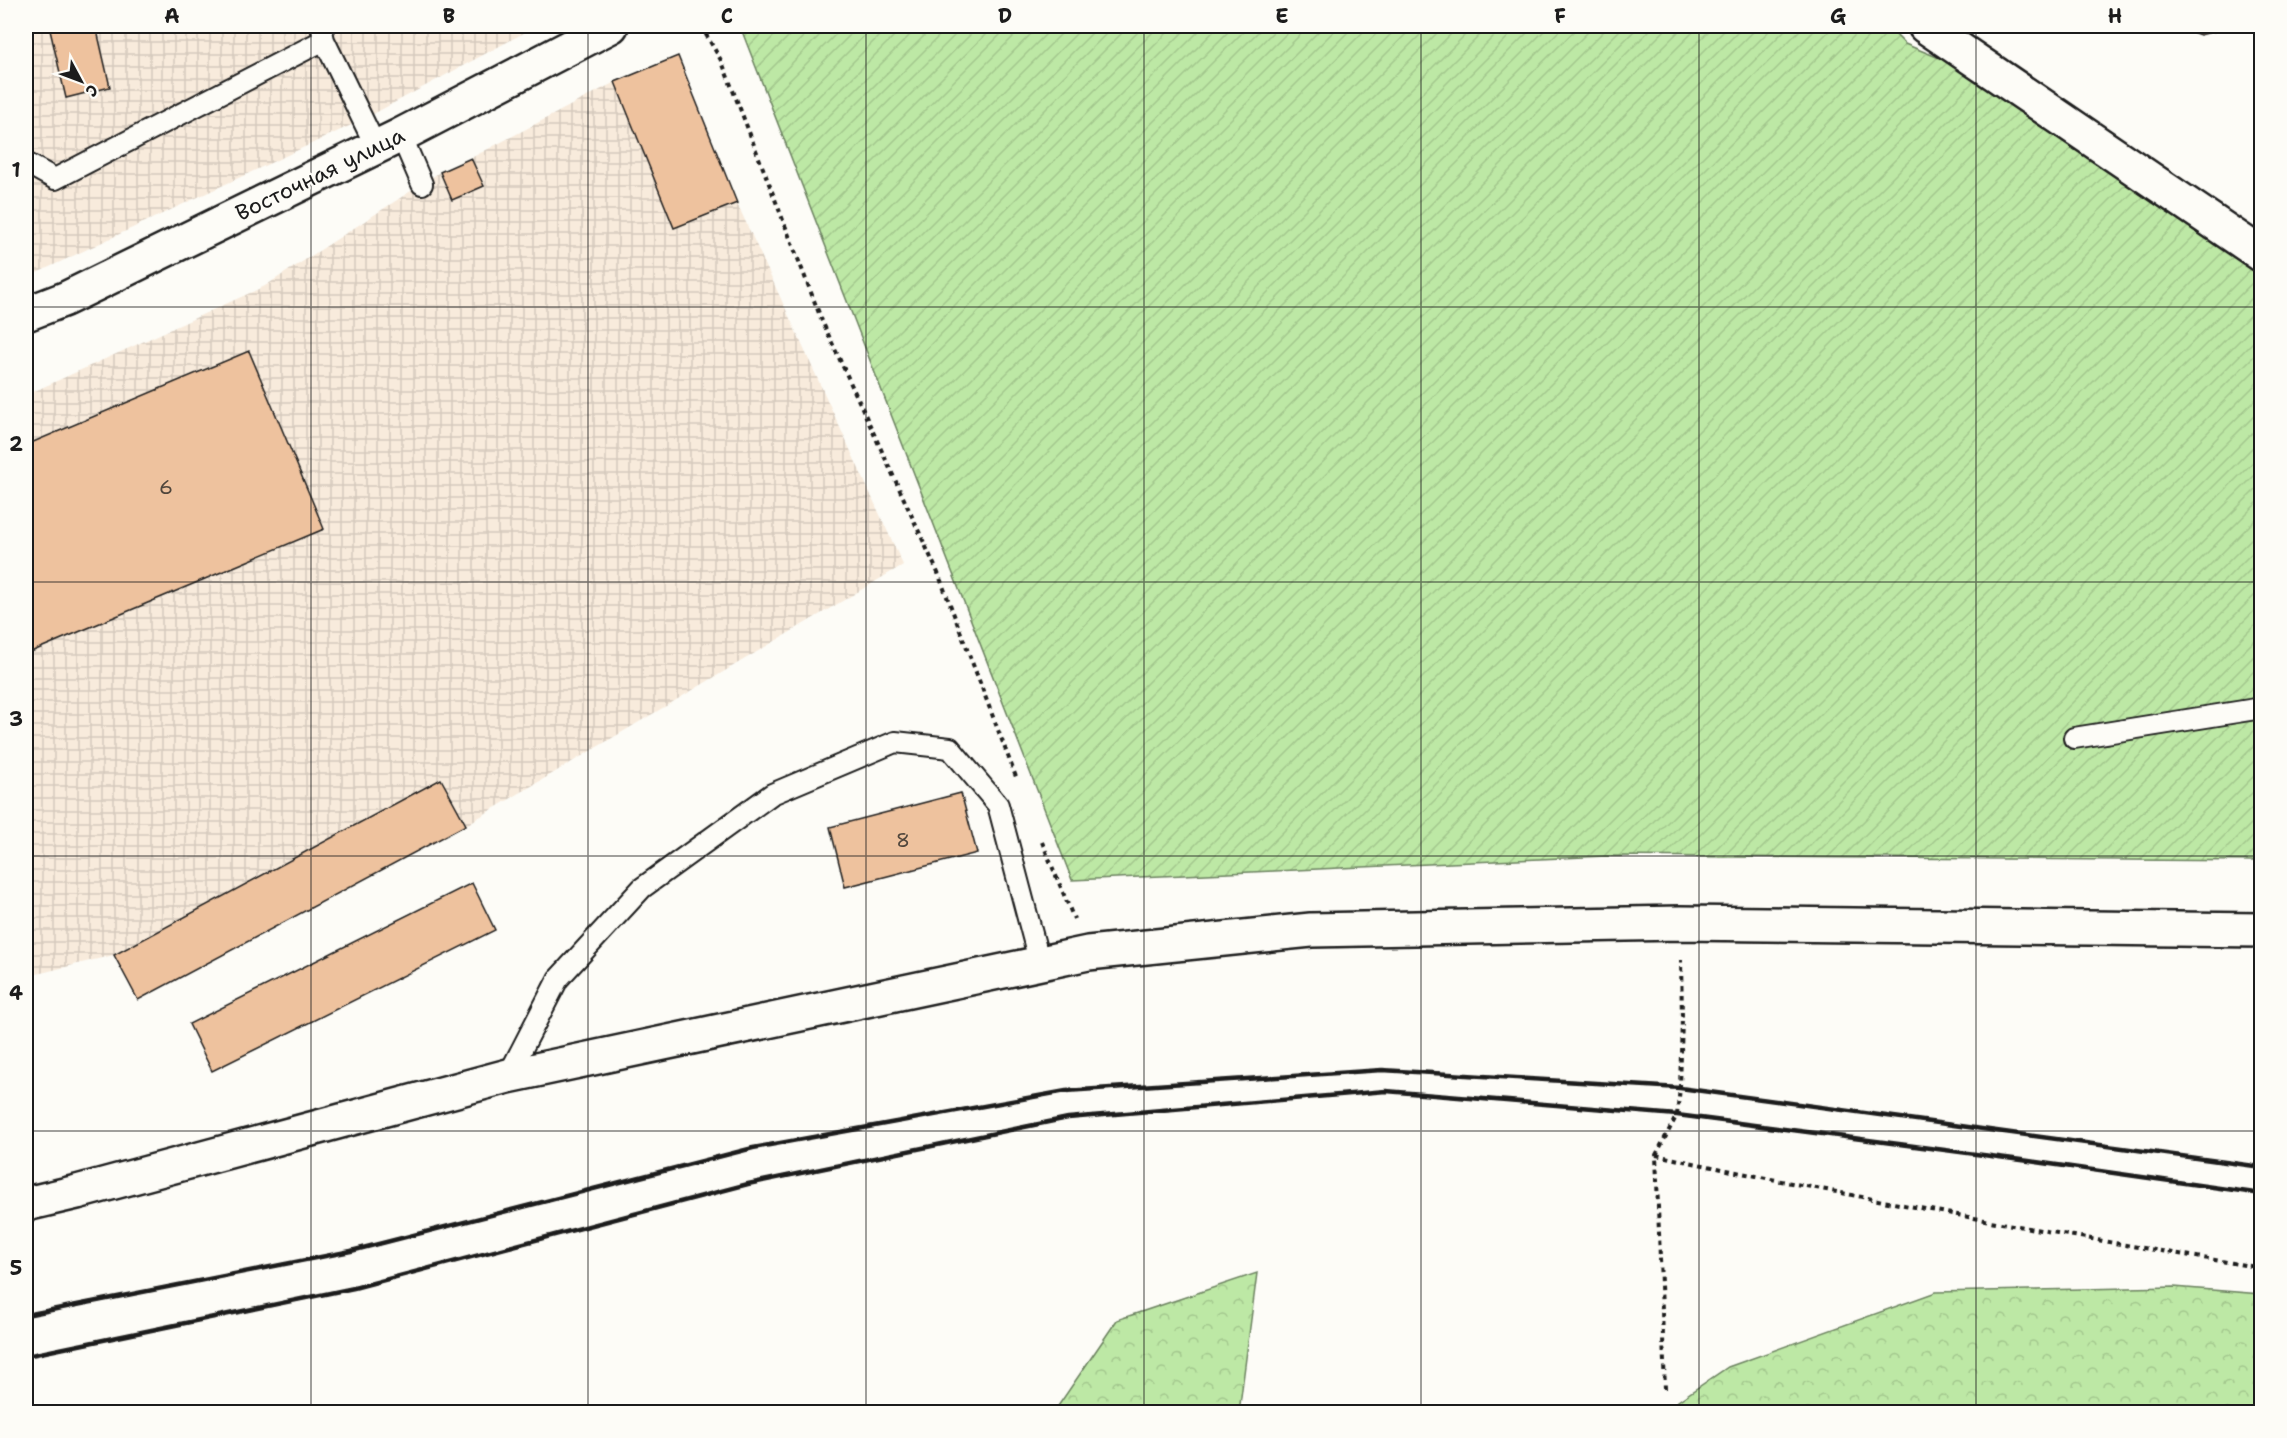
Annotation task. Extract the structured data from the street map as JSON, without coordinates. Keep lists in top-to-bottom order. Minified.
{"streets":{"street":["Восточная улица"]},"house_numbers":["6","8"],"north":"bottom right","grid":{"columns":["A","B","C","D","E","F","G","H"],"rows":["1","2","3","4","5"]}}
